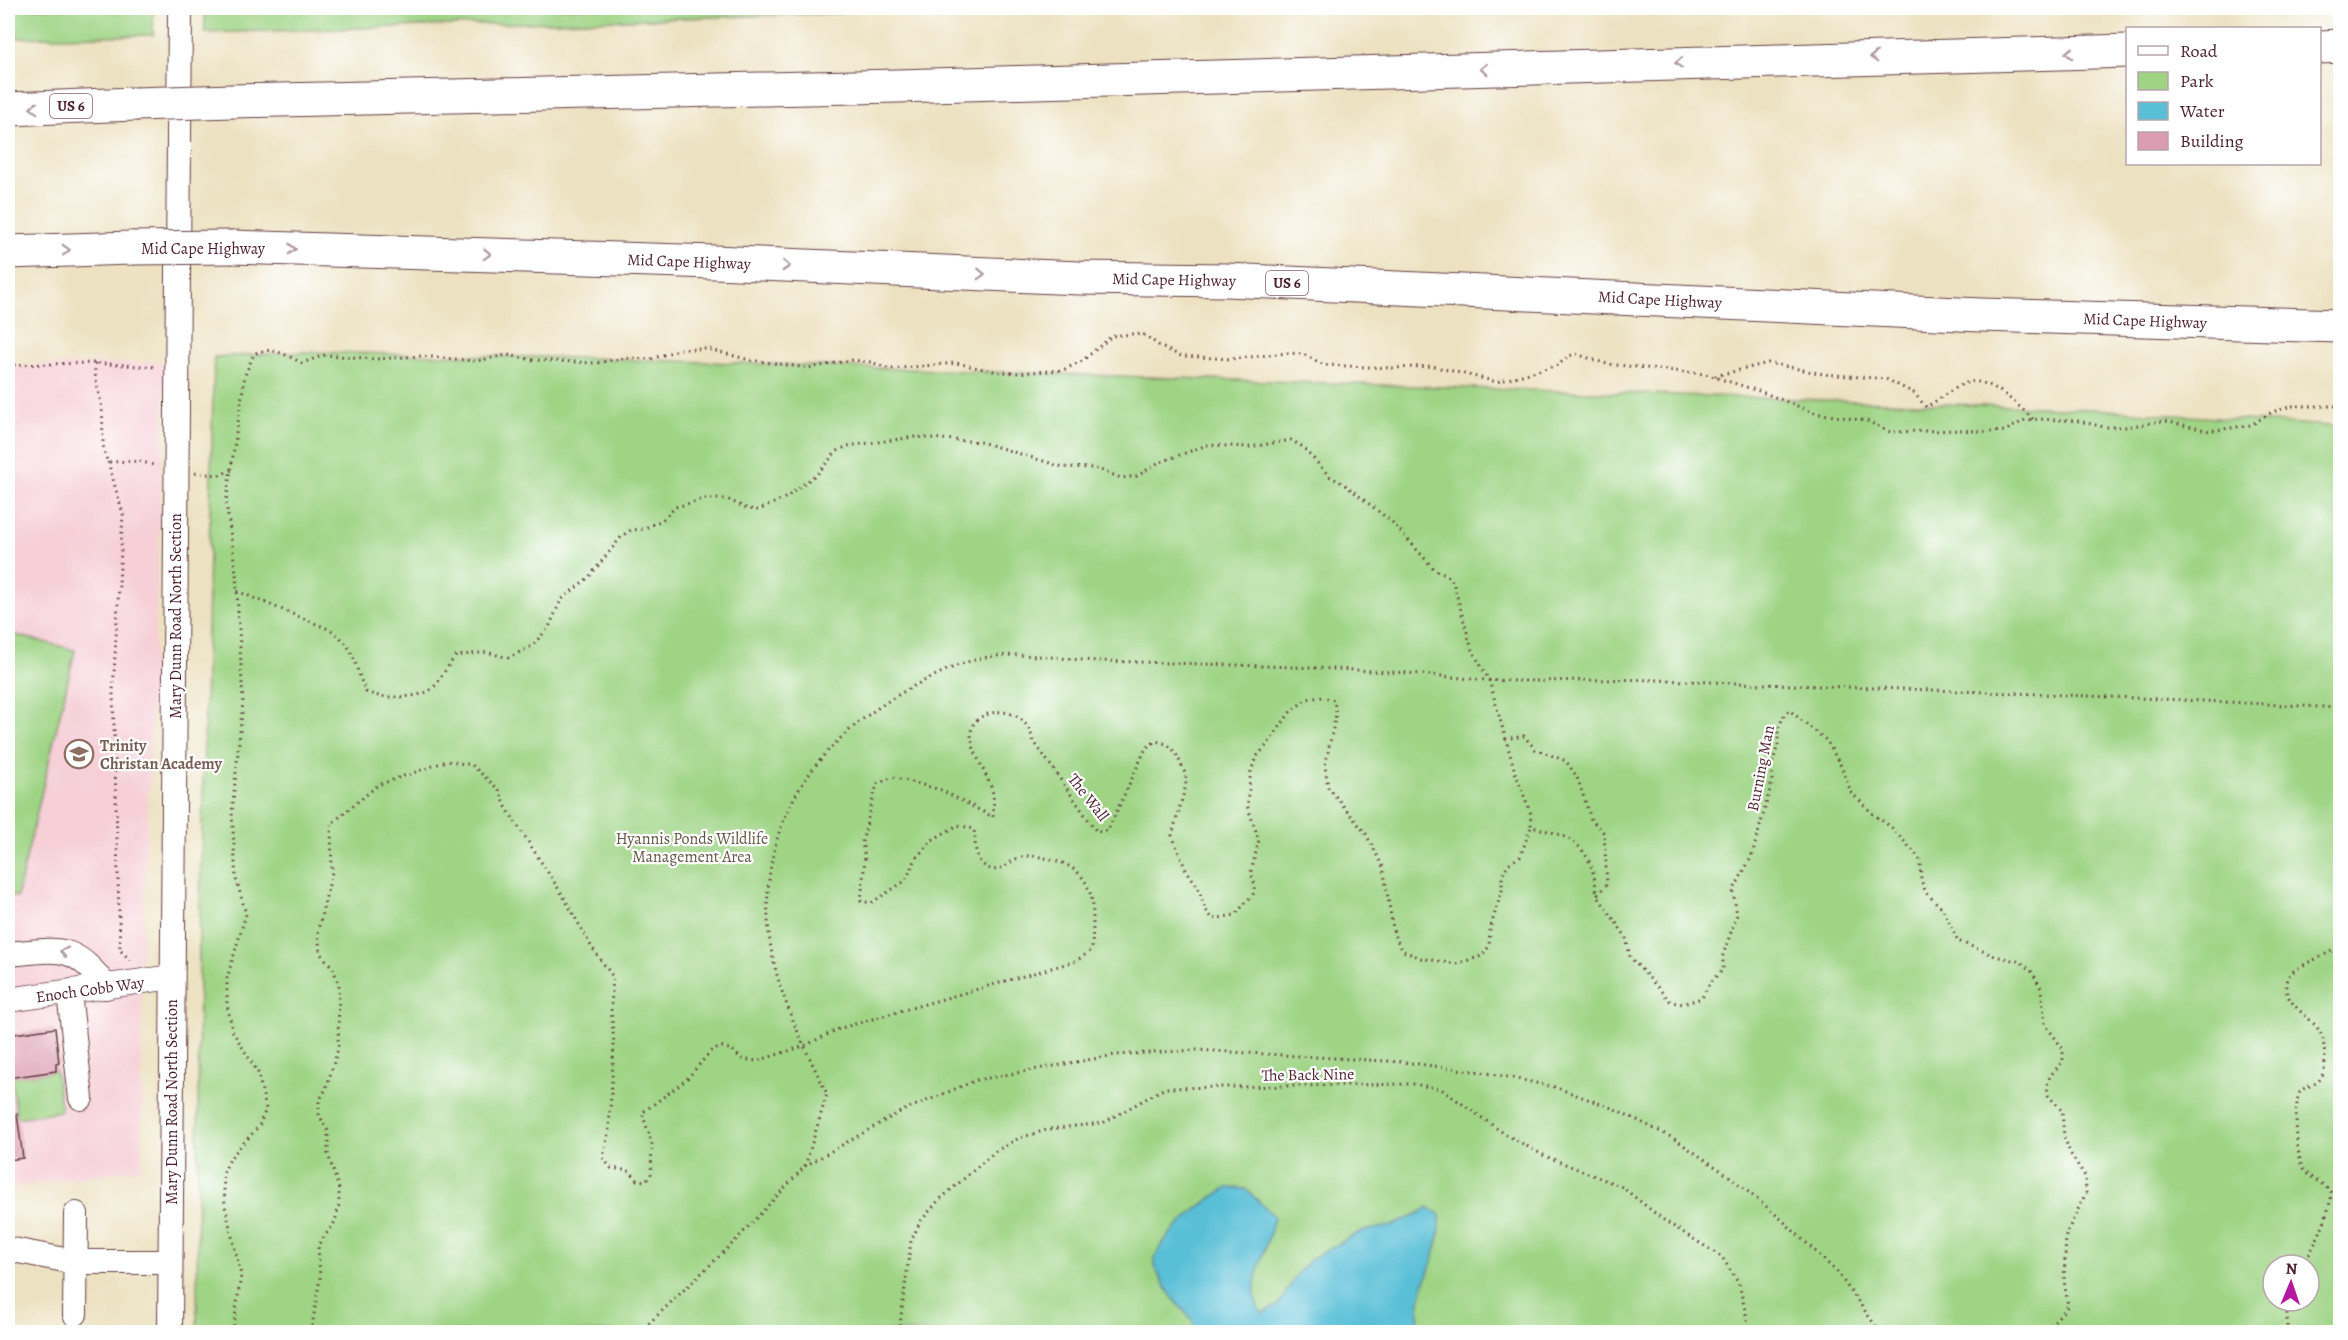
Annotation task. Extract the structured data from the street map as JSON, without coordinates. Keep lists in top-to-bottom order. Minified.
{"streets":{"highway":["US 6","Mid Cape Highway"],"street":["Mary Dunn Road North Section","Enoch Cobb Way"],"path":["Burning Man","The Wall","The Back Nine"]},"crossings":[["Mary Dunn Road North Section","Enoch Cobb Way"]],"parks":["Hyannis Ponds Wildlife Management Area"],"places":{"school or university":["Trinity Christan Academy"]},"legend":["Road","Park","Water","Building"],"north":"top"}
